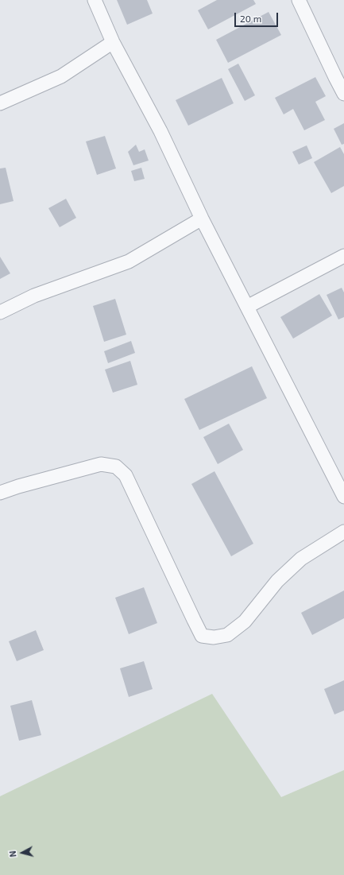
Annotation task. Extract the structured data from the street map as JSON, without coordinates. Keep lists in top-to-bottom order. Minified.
{"scale_bar":"20 m","north":"left"}
